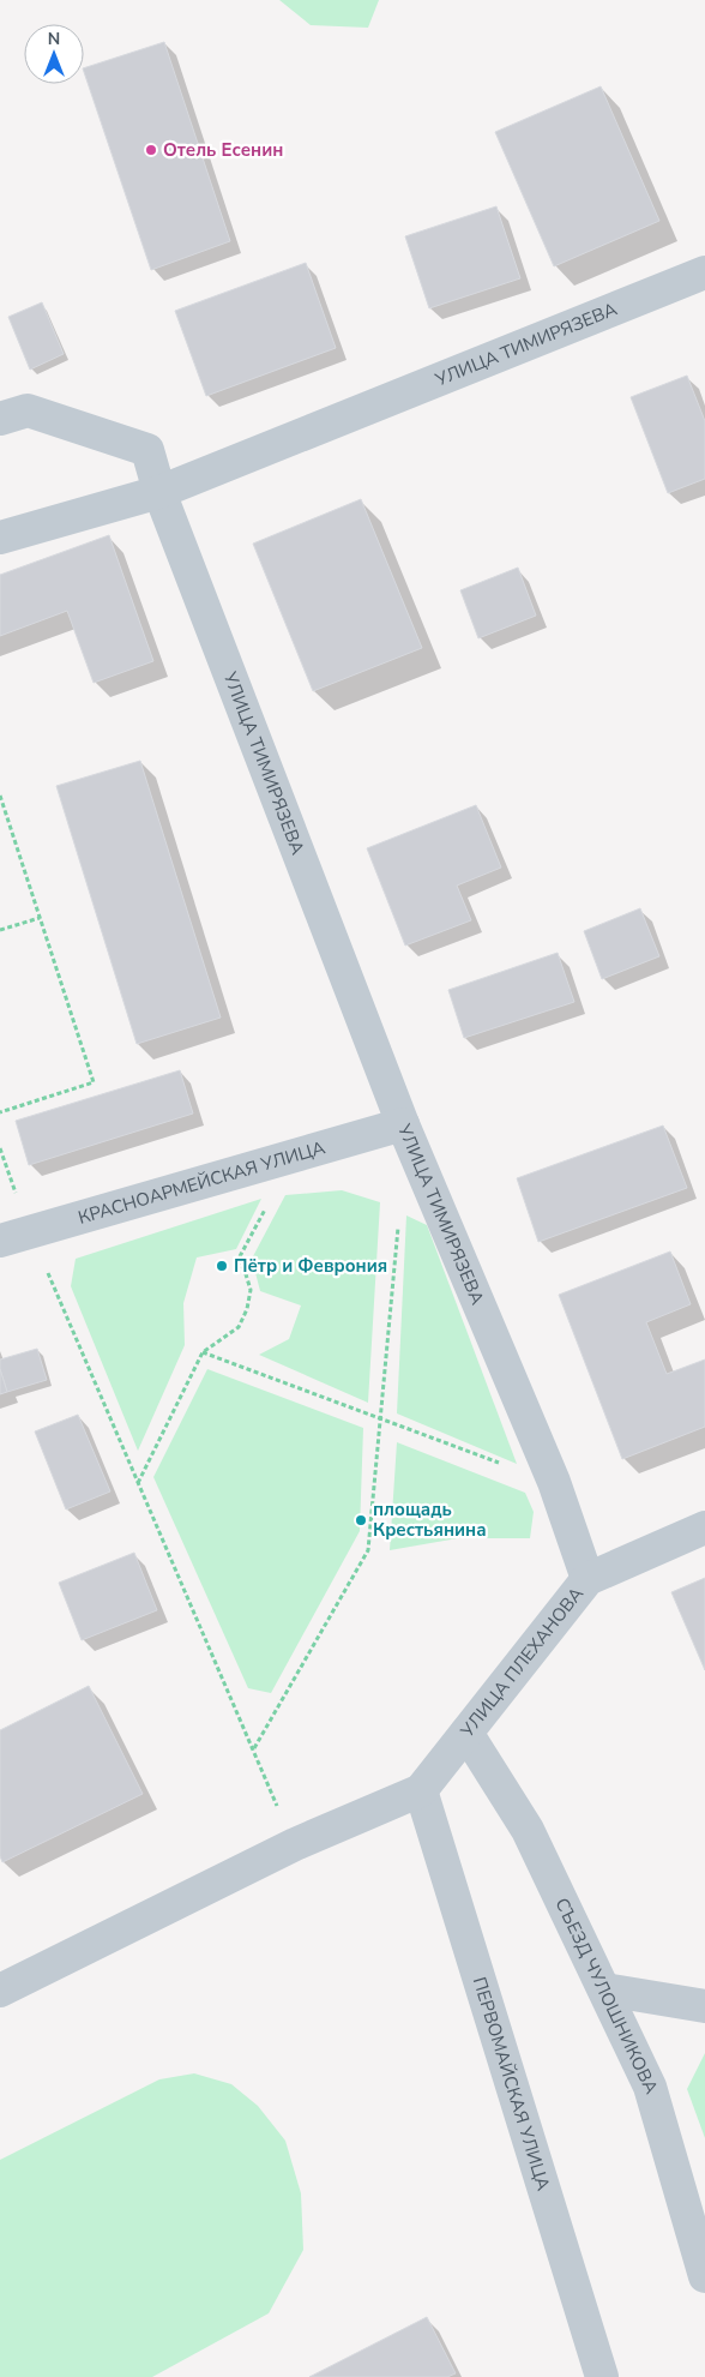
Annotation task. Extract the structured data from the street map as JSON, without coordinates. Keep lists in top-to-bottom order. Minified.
{"streets":{"street":["УЛИЦА ТИМИРЯЗЕВА","КРАСНОАРМЕЙСКАЯ УЛИЦА","УЛИЦА ПЛЕХАНОВА","СЪЕЗД ЧУЛОШНИКОВА","ПЕРВОМАЙСКАЯ УЛИЦА"]},"crossings":[["УЛИЦА ТИМИРЯЗЕВА","КРАСНОАРМЕЙСКАЯ УЛИЦА"],["УЛИЦА ТИМИРЯЗЕВА","УЛИЦА ПЛЕХАНОВА"],["УЛИЦА ПЛЕХАНОВА","СЪЕЗД ЧУЛОШНИКОВА"],["УЛИЦА ПЛЕХАНОВА","ПЕРВОМАЙСКАЯ УЛИЦА"]],"places":["Отель Есенин","Пётр и Феврония","площадь Крестьянина"],"north":"top"}
